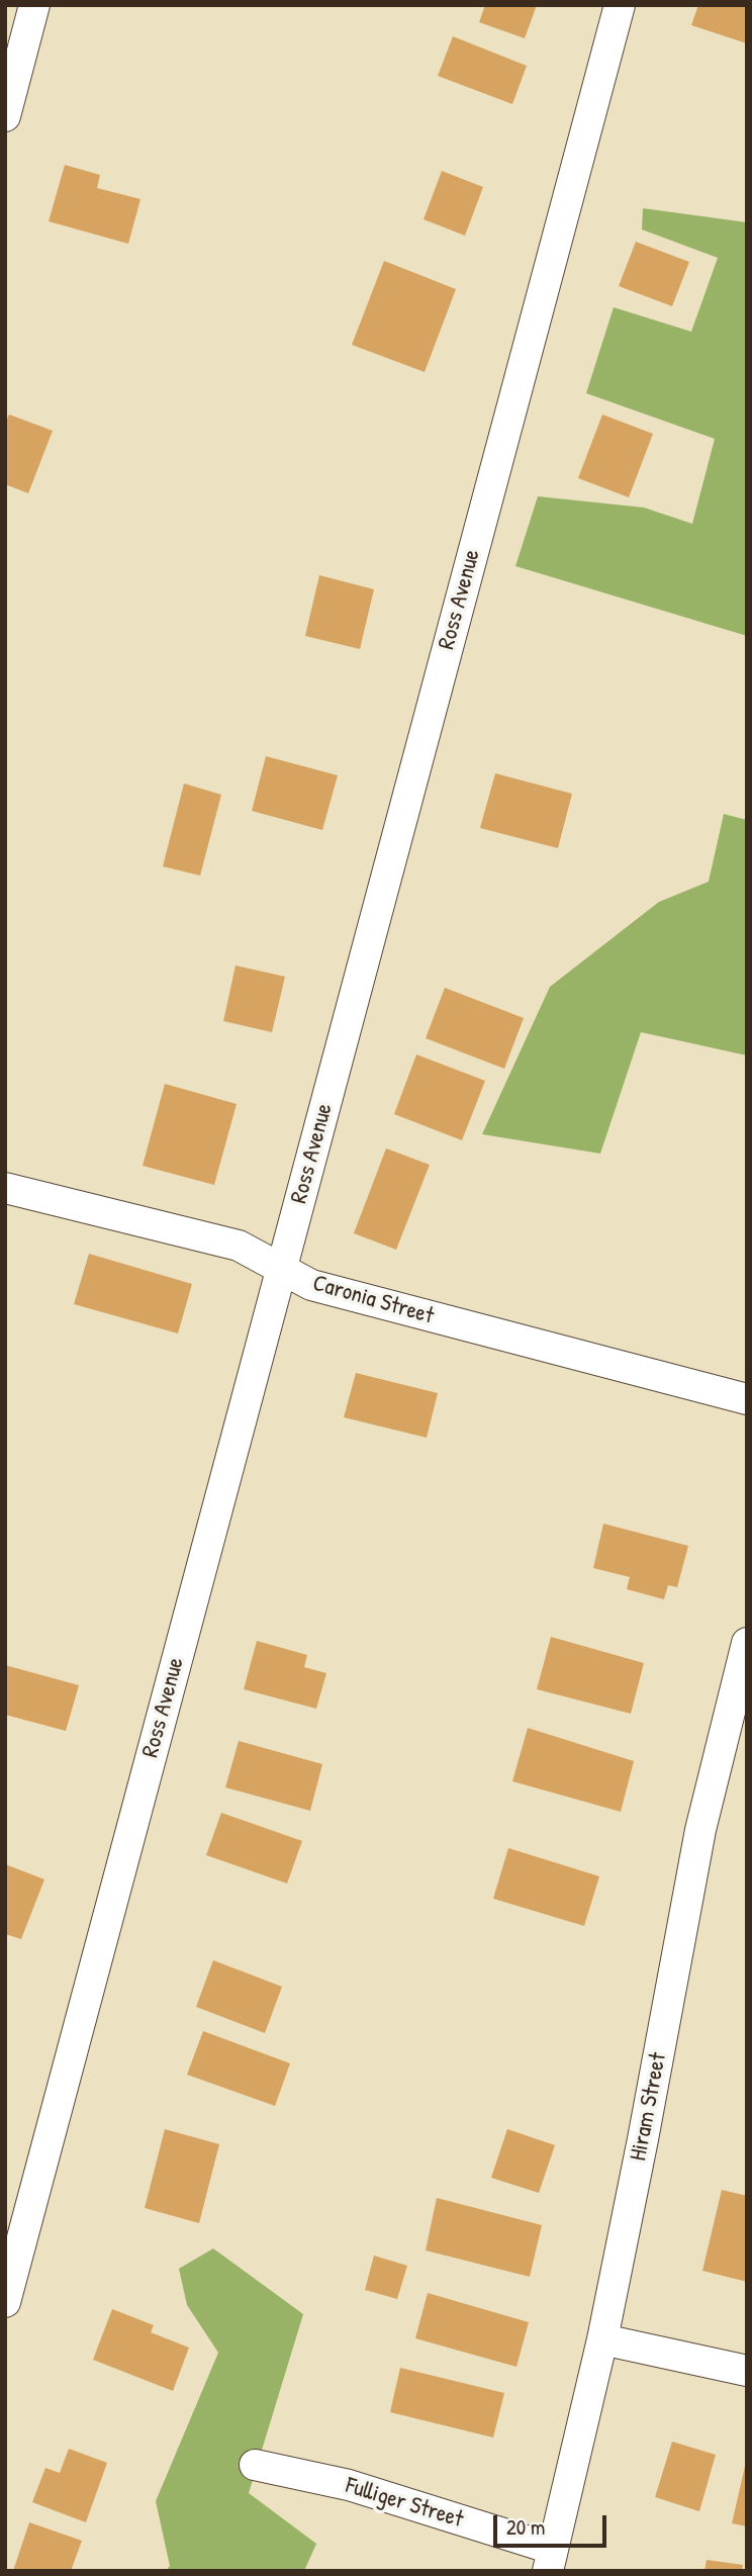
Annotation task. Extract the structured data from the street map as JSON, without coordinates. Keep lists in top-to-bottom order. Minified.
{"streets":{"street":["Ross Avenue","Caronia Street","Hiram Street","Fulliger Street"]},"crossings":[["Ross Avenue","Caronia Street"],["Hiram Street","Fulliger Street"]],"scale_bar":"20 m"}
